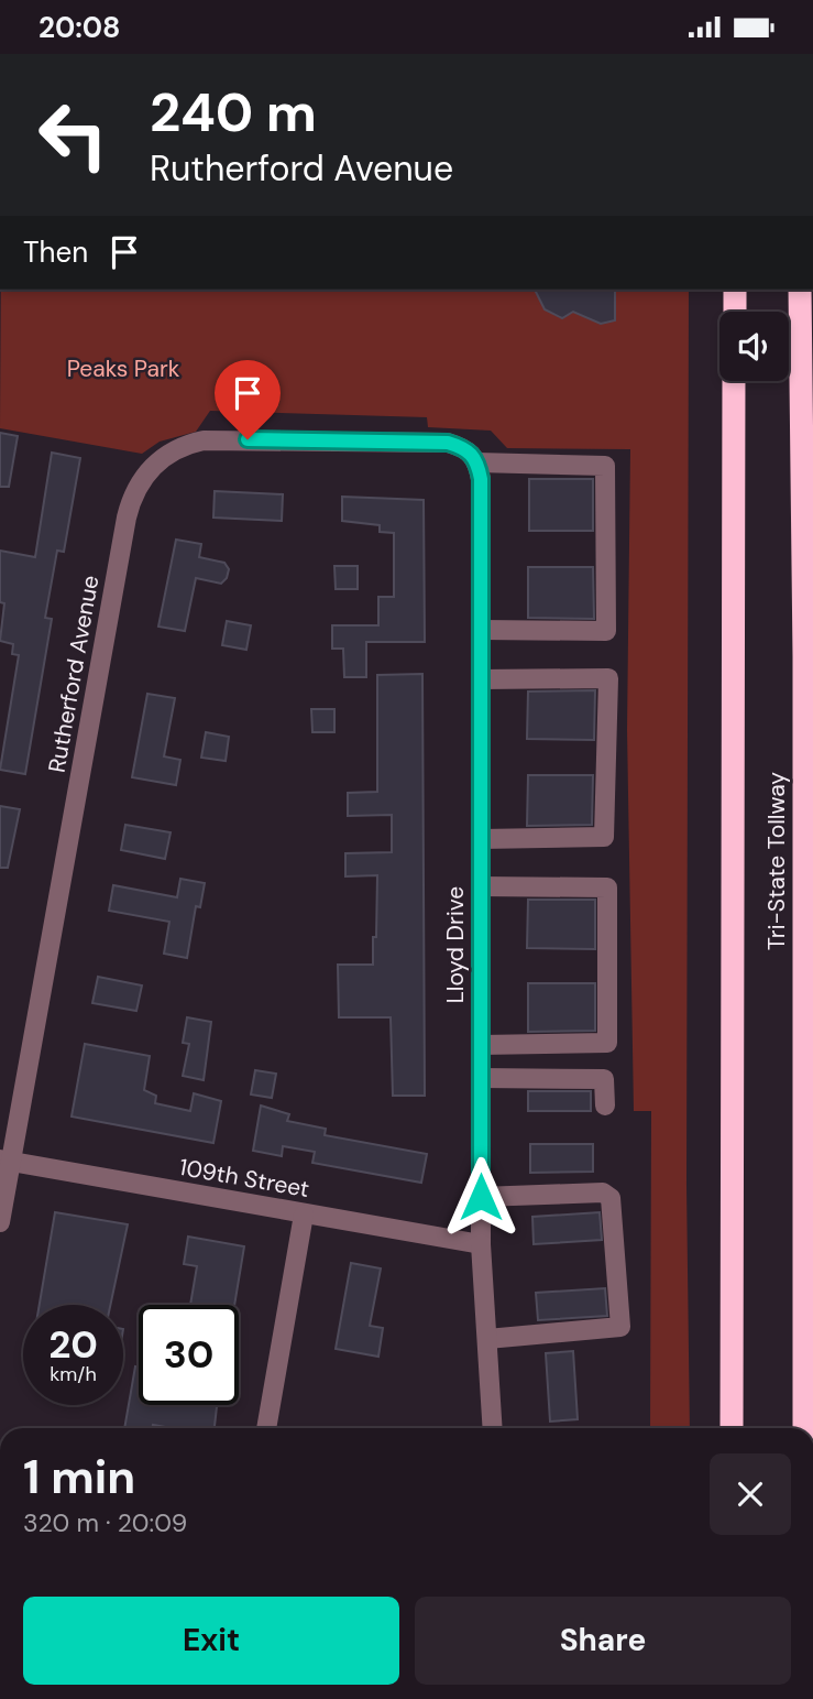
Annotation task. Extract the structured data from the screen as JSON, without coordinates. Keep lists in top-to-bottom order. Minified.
{"streets":{"highway":["Tri-State Tollway"],"street":["Rutherford Avenue","Lloyd Drive","109th Street"]},"crossings":[["Rutherford Avenue","Lloyd Drive"],["Rutherford Avenue","109th Street"],["Lloyd Drive","109th Street"]],"parks":["Peaks Park"],"page":{"status":"20:08","turn":["240 m","Rutherford Avenue"],"then":"Then","speed":"20 km/h","limit":"30","heading":["1 min","320 m · 20:09"],"buttons":["Exit","Share"]}}
